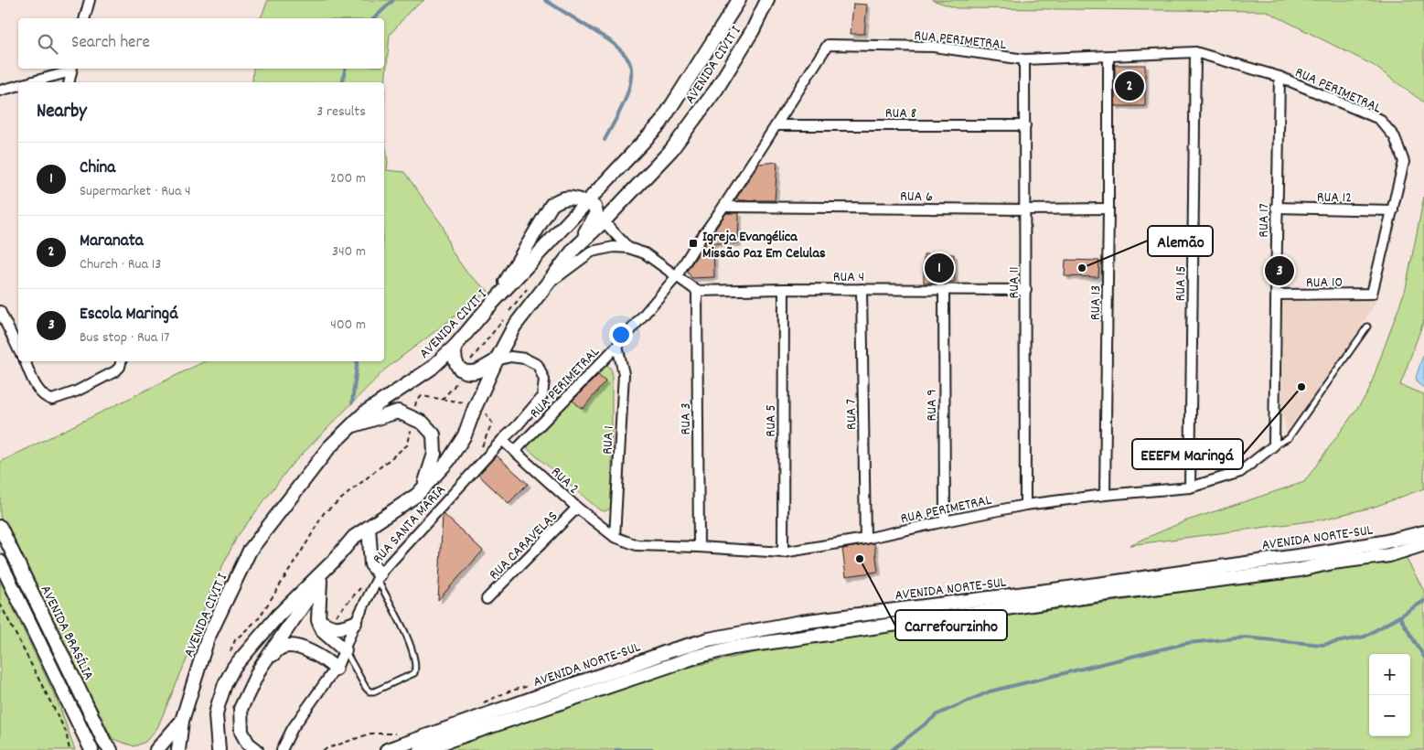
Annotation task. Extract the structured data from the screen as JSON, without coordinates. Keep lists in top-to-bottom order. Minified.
{"streets":{"main road":["AVENIDA CIVIT I","AVENIDA NORTE-SUL","AVENIDA BRASÍLIA"],"street":["RUA PERIMETRAL","RUA 8","RUA 6","RUA 12","RUA 17","RUA 4","RUA 10","RUA 11","RUA 15","RUA 13","RUA 9","RUA 7","RUA 3","RUA 5","RUA 1","RUA 2","RUA SANTA MARIA","RUA CARAVELAS"]},"crossings":[["RUA PERIMETRAL","RUA 8"],["RUA PERIMETRAL","RUA 6"],["RUA PERIMETRAL","RUA 12"],["RUA PERIMETRAL","RUA 17"],["RUA PERIMETRAL","RUA 10"],["RUA PERIMETRAL","RUA 11"],["RUA PERIMETRAL","RUA 15"],["RUA PERIMETRAL","RUA 13"],["RUA PERIMETRAL","RUA 9"],["RUA PERIMETRAL","RUA 7"],["RUA PERIMETRAL","RUA 3"],["RUA PERIMETRAL","RUA 5"],["RUA PERIMETRAL","RUA 1"],["RUA PERIMETRAL","RUA 2"],["AVENIDA CIVIT I","RUA SANTA MARIA"],["RUA 8","RUA 11"],["RUA 6","RUA 11"],["RUA 6","RUA 13"],["RUA 12","RUA 17"],["RUA 17","RUA 10"],["RUA 4","RUA 11"],["RUA 4","RUA 9"],["RUA 4","RUA 7"],["RUA 4","RUA 3"],["RUA 4","RUA 5"],["RUA 1","RUA 2"],["RUA 2","RUA SANTA MARIA"],["RUA 2","RUA CARAVELAS"]],"places":{"transit":["Igreja Evangélica Missão Paz Em Celulas"],"other":["Alemão","EEEFM Maringá","Carrefourzinho"]},"page":{"search":"Search here","pins":["2","1","3"],"heading":["Nearby","3 results"],"list":[{"mark":"1","name":"China","note":"Supermarket · Rua 4","value":"200 m"},{"mark":"2","name":"Maranata","note":"Church · Rua 13","value":"340 m"},{"mark":"3","name":"Escola Maringá","note":"Bus stop · Rua 17","value":"400 m"}],"map_buttons":["+","−"]}}
